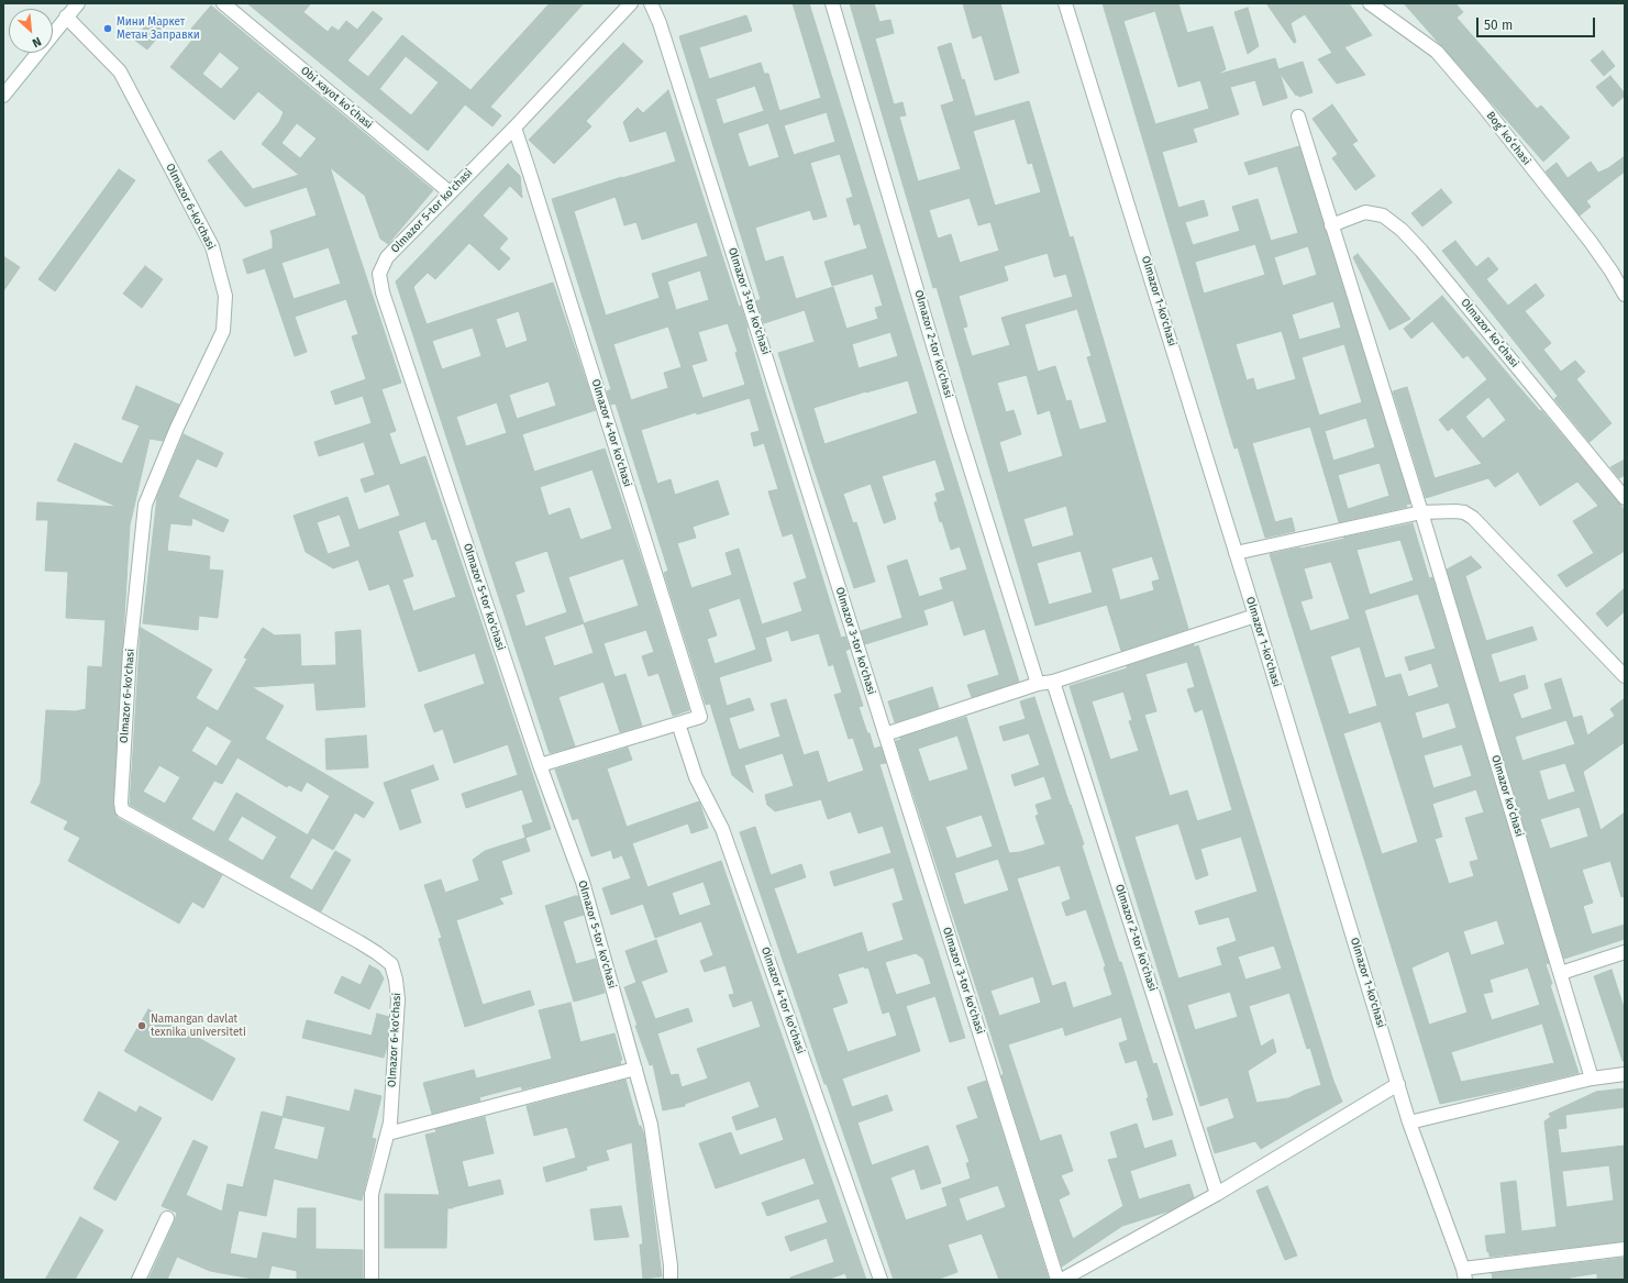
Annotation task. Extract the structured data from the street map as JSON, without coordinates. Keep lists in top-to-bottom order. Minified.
{"streets":{"street":["Obi xayot koʻchasi","Bogʻ koʻchasi","Olmazor 6-ko'chasi","Olmazor 5-tor ko'chasi","Olmazor 3-tor ko'chasi","Olmazor 1-ko'chasi","Olmazor koʻchasi","Olmazor 2-tor ko'chasi","Olmazor 4-tor ko'chasi"]},"crossings":[["Obi xayot koʻchasi","Olmazor 5-tor ko'chasi"],["Olmazor 5-tor ko'chasi","Olmazor 4-tor ko'chasi"]],"places":["Мини Маркет Метан Заправки","Namangan davlat texnika universiteti"],"scale_bar":"50 m","north":"bottom right"}
